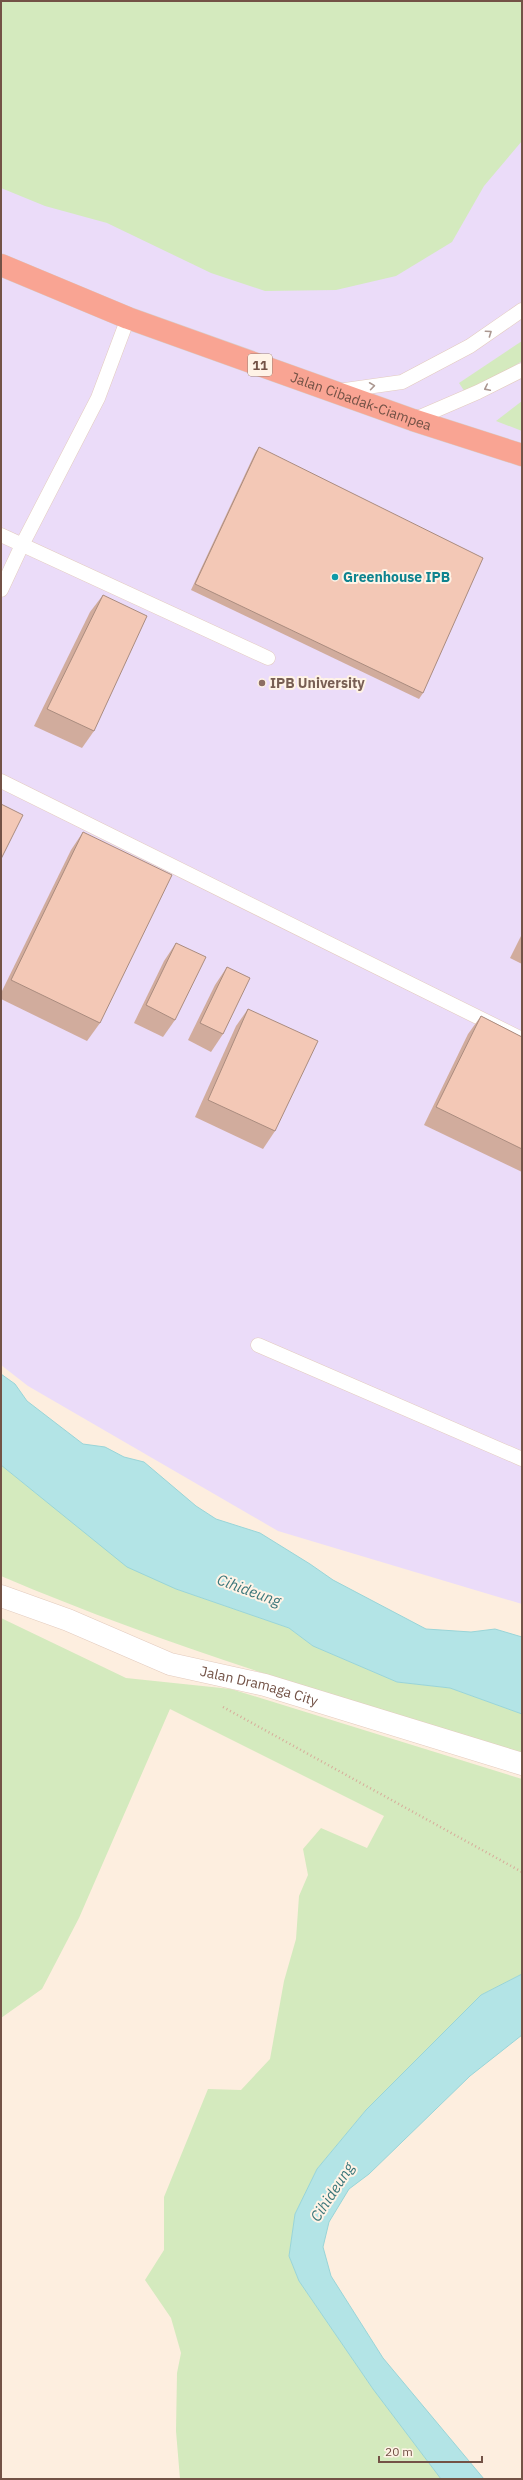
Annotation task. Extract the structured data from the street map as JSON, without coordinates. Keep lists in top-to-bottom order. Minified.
{"streets":{"highway":["11","Jalan Cibadak-Ciampea"],"street":["Jalan Dramaga City"]},"water":["Cihideung"],"places":["Greenhouse IPB","IPB University"],"scale_bar":"20 m"}
